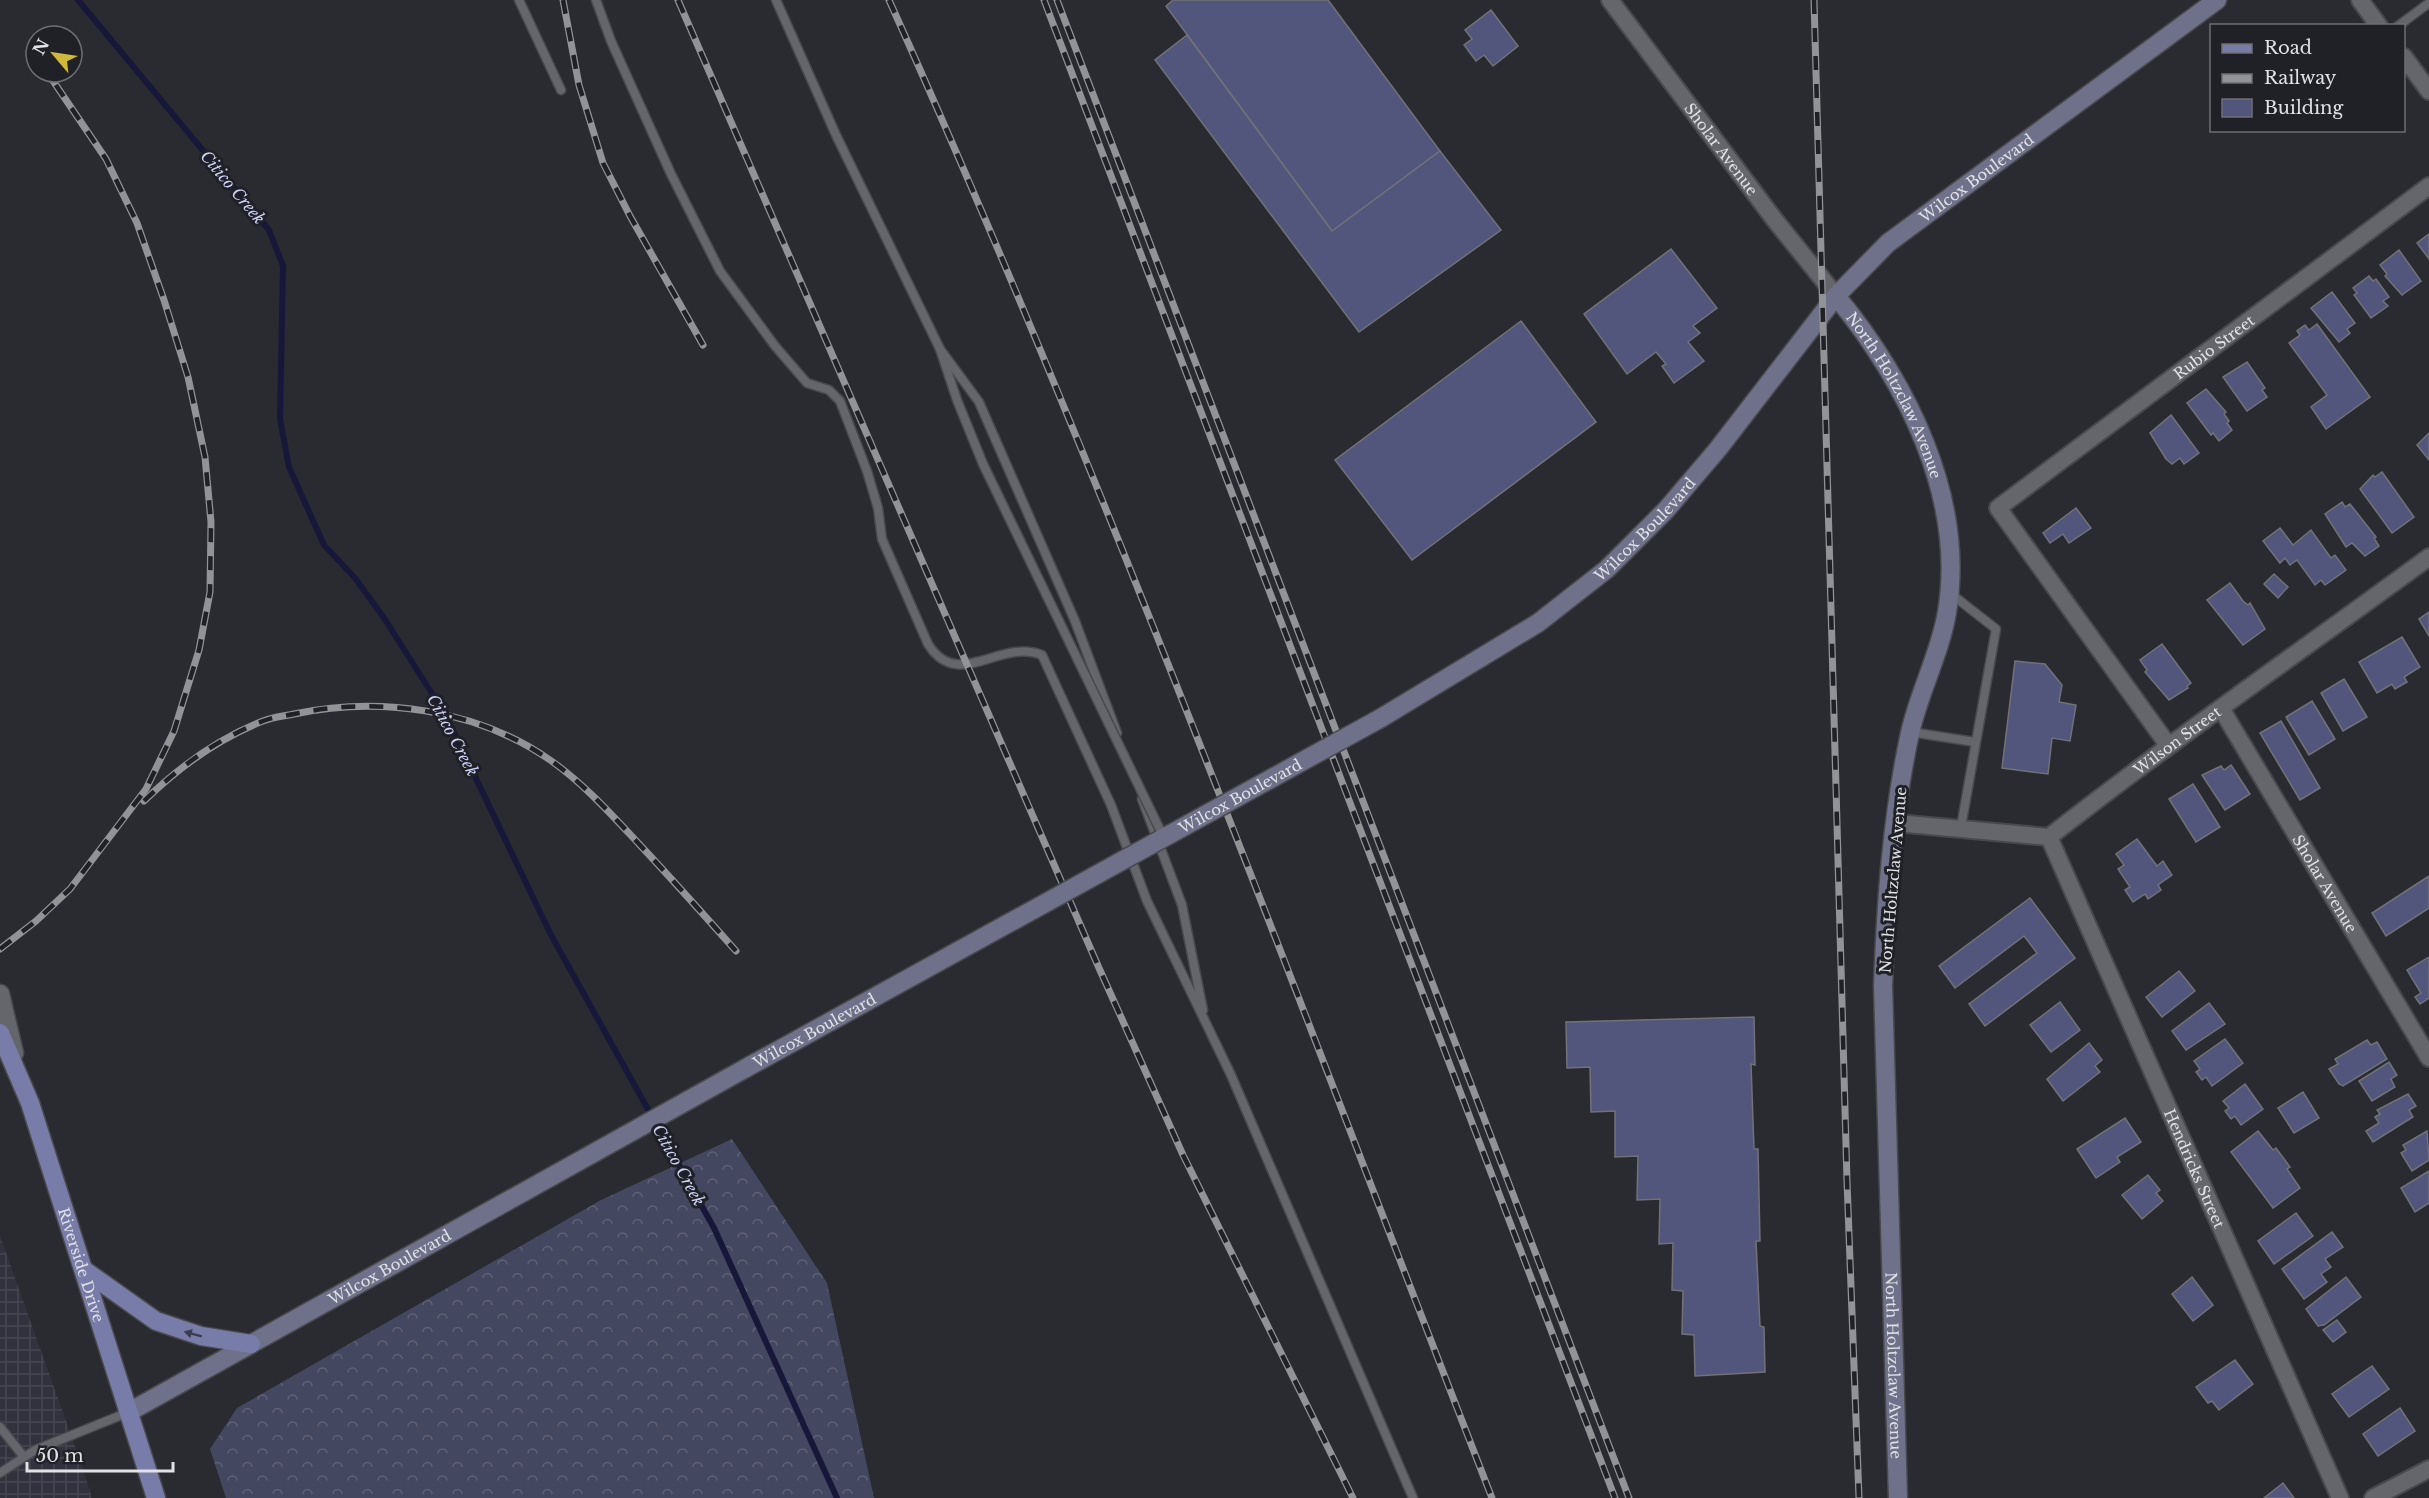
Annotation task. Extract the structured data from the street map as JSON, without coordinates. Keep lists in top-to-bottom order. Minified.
{"streets":{"main road":["Wilcox Boulevard","North Holtzclaw Avenue","Riverside Drive"],"street":["Sholar Avenue","Rubio Street","Wilson Street","Hendricks Street"]},"crossings":[["Sholar Avenue","Wilcox Boulevard"],["Sholar Avenue","North Holtzclaw Avenue"],["Sholar Avenue","Wilson Street"],["Wilcox Boulevard","North Holtzclaw Avenue"],["Wilcox Boulevard","Riverside Drive"],["Rubio Street","Wilson Street"],["Wilson Street","Hendricks Street"]],"water":["Citico Creek"],"legend":["Road","Railway","Building"],"scale_bar":"50 m","north":"top left"}
